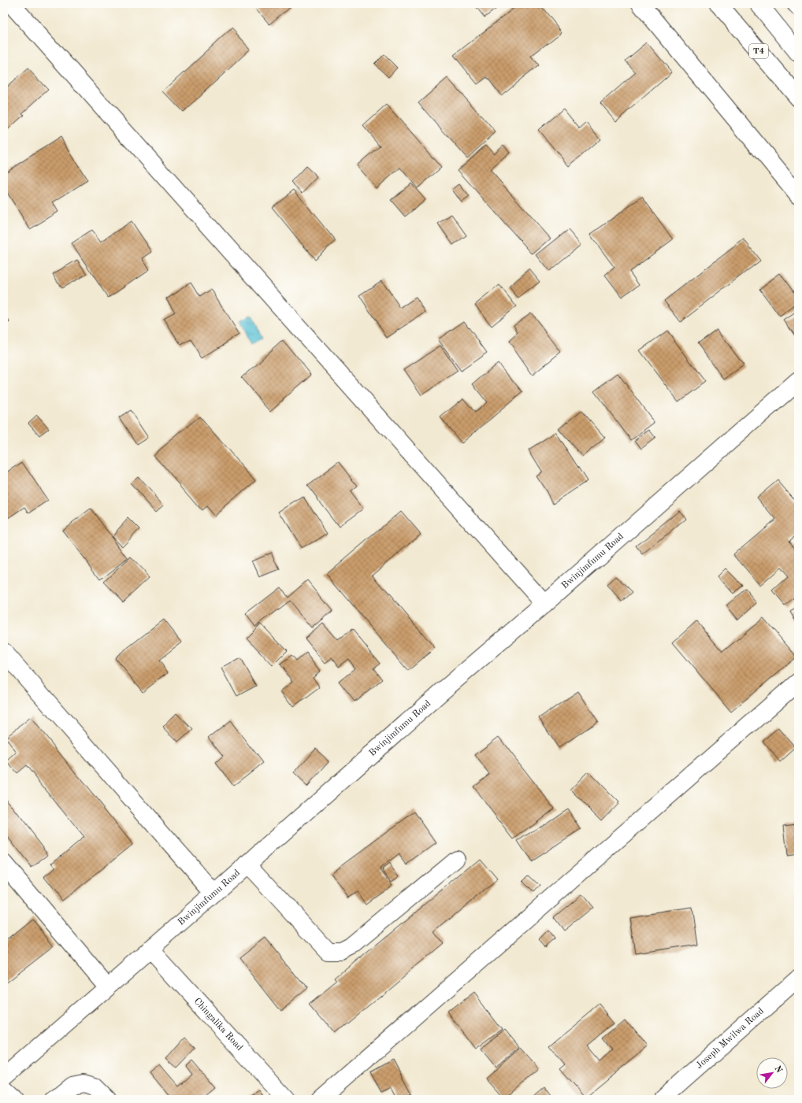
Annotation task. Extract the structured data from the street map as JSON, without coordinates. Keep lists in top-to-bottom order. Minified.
{"streets":{"street":["T4","Bwinjimfumu Road","Chingalika Road","Joseph Mwilwa Road"]},"crossings":[["Bwinjimfumu Road","Chingalika Road"]],"north":"top right"}
